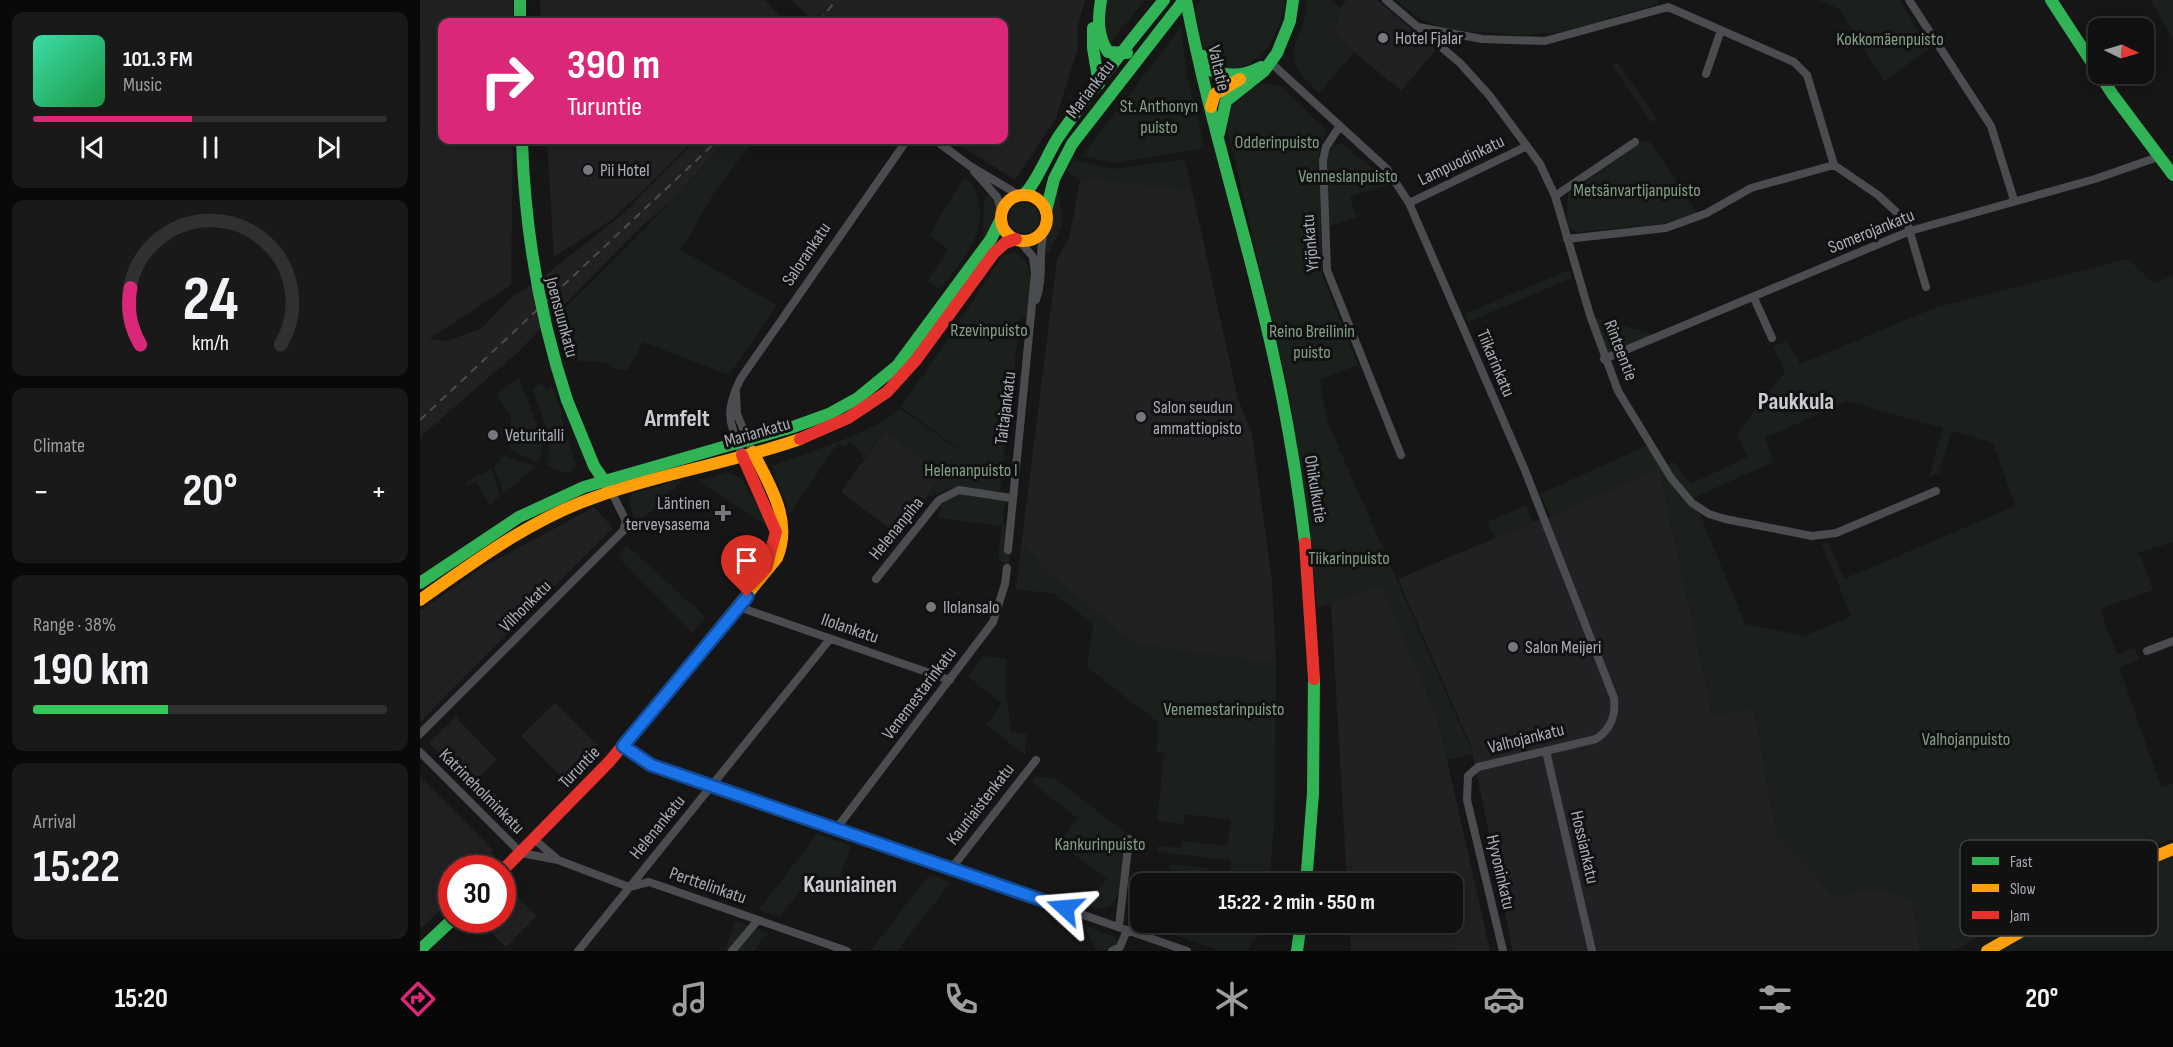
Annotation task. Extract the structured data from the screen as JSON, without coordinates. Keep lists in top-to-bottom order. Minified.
{"streets":{"main road":["Valtatie","Mariankatu","Joensuunkatu","Ohikulkutie","Turuntie"],"street":["Lampuodinkatu","Somerojankatu","Yrjönkatu","Salorankatu","Rinteentie","Tiikarinkatu","Taitajankatu","Helenanpiha","Vilhonkatu","Ilolankatu","Venemestarinkatu","Valhojankatu","Katrineholminkatu","Kauniaistenkatu","Helenankatu","Hossiankatu","Hyvoninkatu","Perttelinkatu"]},"crossings":[["Valtatie","Mariankatu"],["Valtatie","Ohikulkutie"],["Mariankatu","Salorankatu"],["Mariankatu","Joensuunkatu"],["Mariankatu","Taitajankatu"],["Mariankatu","Vilhonkatu"],["Mariankatu","Turuntie"],["Lampuodinkatu","Rinteentie"],["Lampuodinkatu","Tiikarinkatu"],["Somerojankatu","Rinteentie"],["Yrjönkatu","Tiikarinkatu"],["Salorankatu","Turuntie"],["Joensuunkatu","Vilhonkatu"],["Tiikarinkatu","Valhojankatu"],["Taitajankatu","Helenanpiha"],["Ilolankatu","Venemestarinkatu"],["Ilolankatu","Turuntie"],["Ilolankatu","Helenankatu"],["Valhojankatu","Hossiankatu"],["Valhojankatu","Hyvoninkatu"],["Turuntie","Katrineholminkatu"],["Turuntie","Perttelinkatu"],["Katrineholminkatu","Perttelinkatu"],["Helenankatu","Perttelinkatu"]],"districts":["Paukkula","Armfelt","Kauniainen"],"parks":["Kokkomäenpuisto","St. Anthonyn puisto","Odderinpuisto","Venneslanpuisto","Metsänvartijanpuisto","Rzevinpuisto","Reino Breilinin puisto","Helenanpuisto I","Tiikarinpuisto","Venemestarinpuisto","Valhojanpuisto","Kankurinpuisto"],"places":{"other":["Hotel Fjalar","Pii Hotel","Salon seudun ammattiopisto","Veturitalli","Ilolansalo","Salon Meijeri"],"health":["Läntinen terveysasema"]},"legend":["Fast","Slow","Jam"],"north":"right","page":{"turn":["390 m","Turuntie"],"song":["101.3 FM","Music"],"tile":["Climate",["Range · 38%","190 km"],["Arrival","15:22"]],"heat":["−","20°","+"],"limit":"30","trip":"15:22 · 2 min · 550 m","tabs":["15:20","20°"],"gauge":["24","km/h"]}}
